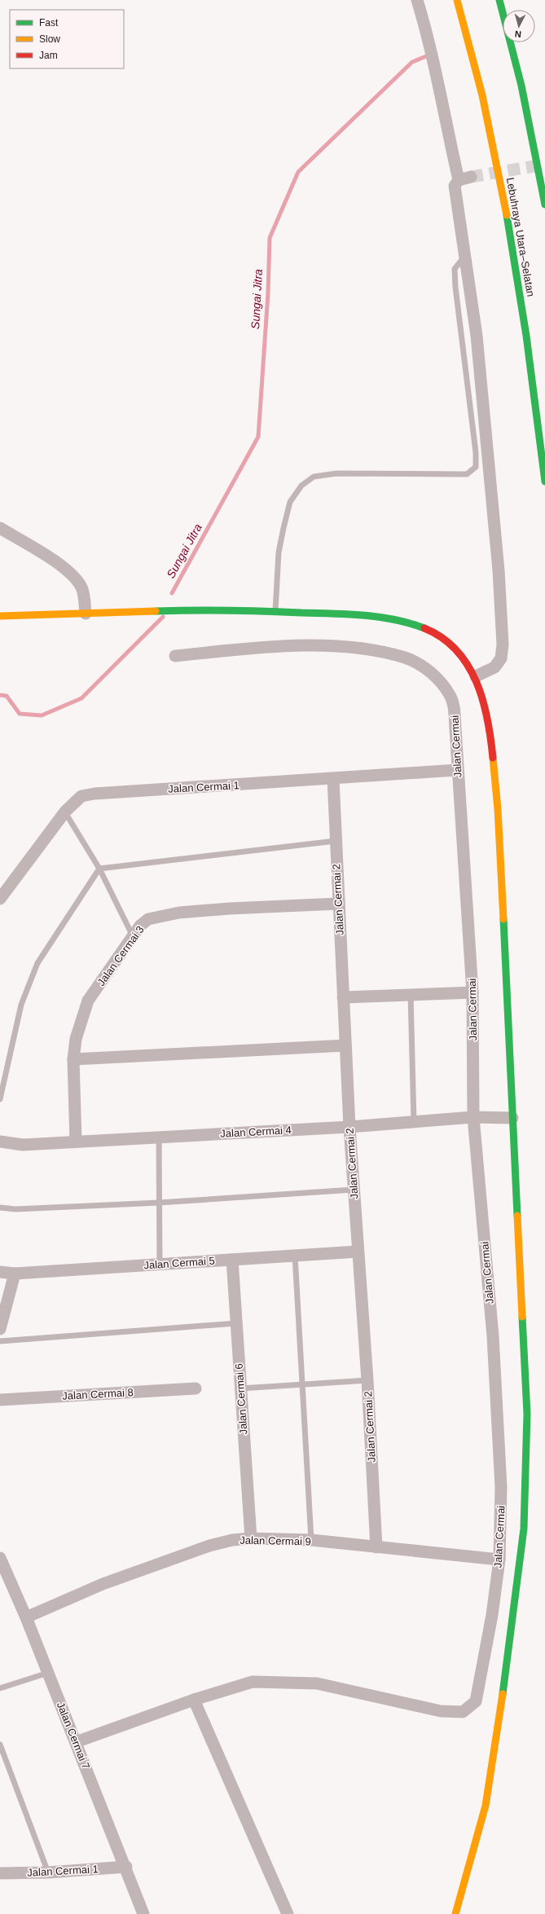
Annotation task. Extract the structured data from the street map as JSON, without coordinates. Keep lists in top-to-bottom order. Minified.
{"streets":{"main road":["Lebuhraya Utara–Selatan"],"street":["Jalan Cermai","Jalan Cermai 1","Jalan Cermai 2","Jalan Cermai 3","Jalan Cermai 4","Jalan Cermai 5","Jalan Cermai 8","Jalan Cermai 6","Jalan Cermai 9","Jalan Cermai 7"]},"crossings":[["Jalan Cermai","Jalan Cermai 1"],["Jalan Cermai","Jalan Cermai 4"],["Jalan Cermai","Jalan Cermai 9"],["Jalan Cermai","Jalan Cermai 7"],["Jalan Cermai 1","Jalan Cermai 2"],["Jalan Cermai 1","Jalan Cermai 7"],["Jalan Cermai 2","Jalan Cermai 3"],["Jalan Cermai 2","Jalan Cermai 4"],["Jalan Cermai 2","Jalan Cermai 5"],["Jalan Cermai 2","Jalan Cermai 9"],["Jalan Cermai 3","Jalan Cermai 4"],["Jalan Cermai 5","Jalan Cermai 6"],["Jalan Cermai 6","Jalan Cermai 9"],["Jalan Cermai 9","Jalan Cermai 7"]],"water":["Sungai Jitra"],"legend":["Fast","Slow","Jam"],"north":"bottom"}
